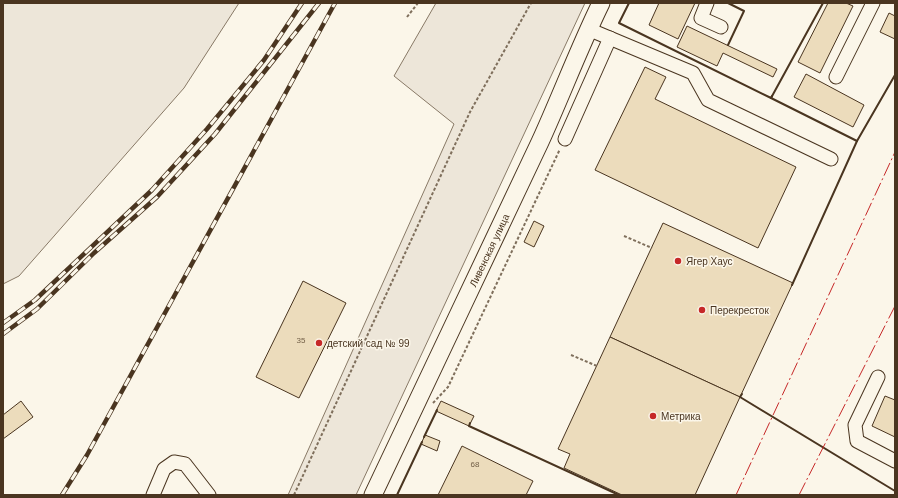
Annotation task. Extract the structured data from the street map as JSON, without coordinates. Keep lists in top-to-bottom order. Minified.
{"streets":{"main road":["Ливенская улица"]},"places":["Ягер Хаус","Перекресток","детский сад № 99","Метрика"],"house_numbers":["35","68"]}
